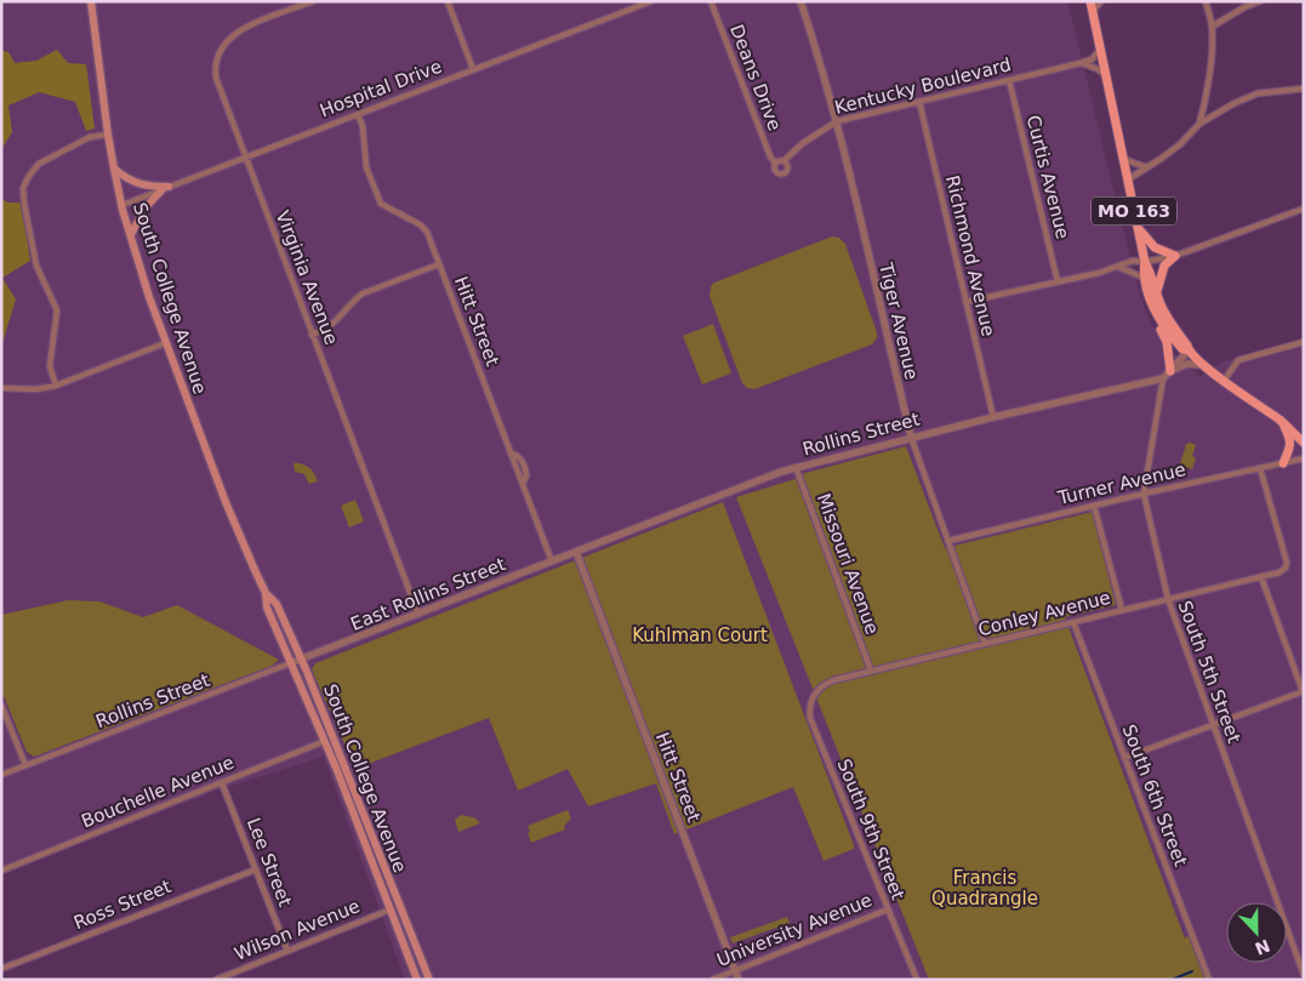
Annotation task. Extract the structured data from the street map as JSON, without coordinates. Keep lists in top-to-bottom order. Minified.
{"streets":{"main road":["MO 163","South College Avenue"],"street":["Deans Drive","Kentucky Boulevard","Hospital Drive","Curtis Avenue","Richmond Avenue","Virginia Avenue","Hitt Street","Tiger Avenue","Rollins Street","Turner Avenue","Missouri Avenue","East Rollins Street","Conley Avenue","South 5th Street","Bouchelle Avenue","South 6th Street","South 9th Street","Lee Street","Ross Street","Wilson Avenue","University Avenue"]},"crossings":[["Deans Drive","Kentucky Boulevard"],["Kentucky Boulevard","Curtis Avenue"],["Kentucky Boulevard","MO 163"],["Kentucky Boulevard","Richmond Avenue"],["Kentucky Boulevard","Tiger Avenue"],["Hospital Drive","Virginia Avenue"],["Hospital Drive","South College Avenue"],["Hospital Drive","Hitt Street"],["Richmond Avenue","Rollins Street"],["Virginia Avenue","East Rollins Street"],["South College Avenue","Rollins Street"],["South College Avenue","East Rollins Street"],["South College Avenue","Bouchelle Avenue"],["South College Avenue","Wilson Avenue"],["Hitt Street","Rollins Street"],["Hitt Street","East Rollins Street"],["Hitt Street","University Avenue"],["Tiger Avenue","Rollins Street"],["Tiger Avenue","Turner Avenue"],["Tiger Avenue","Conley Avenue"],["Rollins Street","Missouri Avenue"],["Rollins Street","East Rollins Street"],["Rollins Street","South 5th Street"],["Turner Avenue","Conley Avenue"],["Turner Avenue","South 5th Street"],["Missouri Avenue","Conley Avenue"],["Conley Avenue","South 5th Street"],["Conley Avenue","South 6th Street"],["Conley Avenue","South 9th Street"],["Bouchelle Avenue","Lee Street"],["South 9th Street","University Avenue"],["Lee Street","Ross Street"],["Lee Street","Wilson Avenue"]],"parks":["Kuhlman Court","Francis Quadrangle"],"north":"bottom"}
